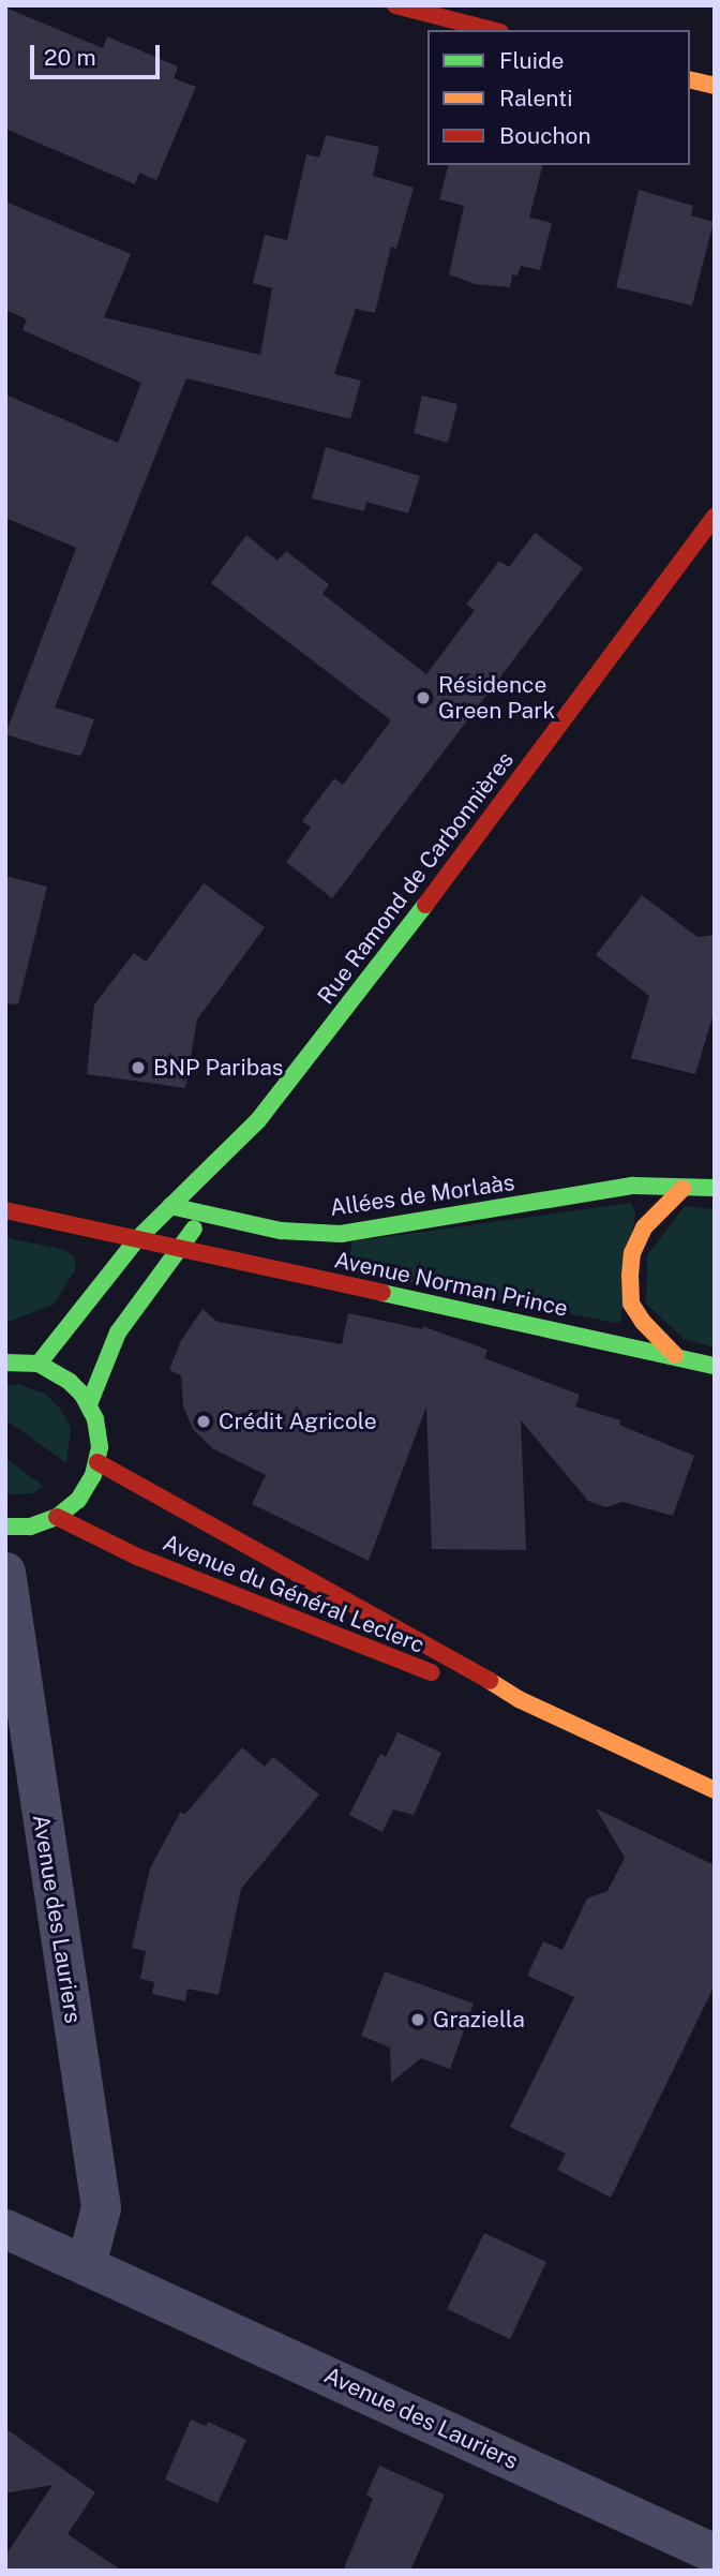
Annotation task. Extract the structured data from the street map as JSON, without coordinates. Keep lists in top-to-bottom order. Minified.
{"streets":{"street":["Rue Ramond de Carbonnières","Allées de Morlaàs","Avenue Norman Prince","Avenue du Général Leclerc","Avenue des Lauriers"]},"crossings":[["Rue Ramond de Carbonnières","Allées de Morlaàs"]],"places":["Résidence Green Park","BNP Paribas","Crédit Agricole","Graziella"],"legend":["Fluide","Ralenti","Bouchon"],"scale_bar":"20 m"}
